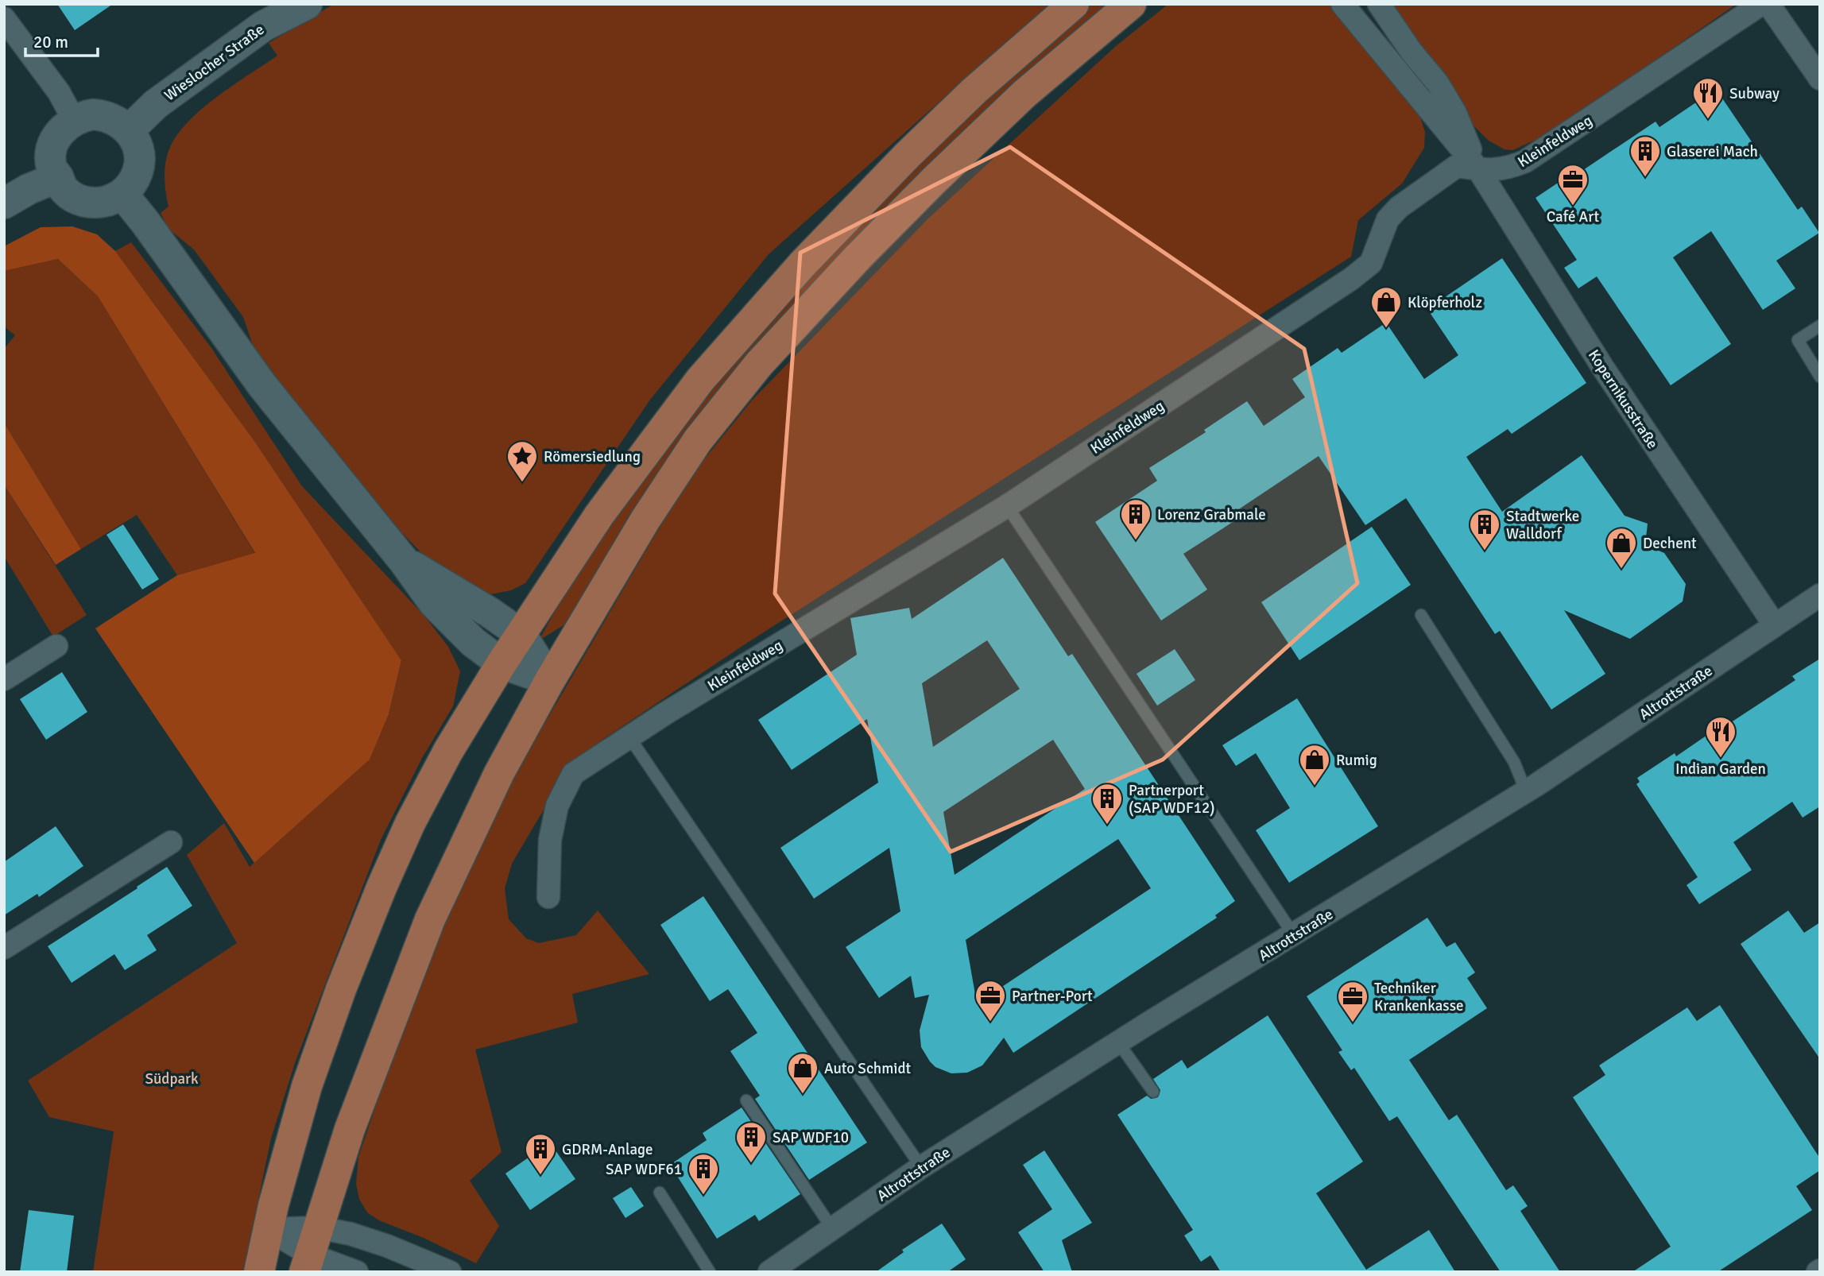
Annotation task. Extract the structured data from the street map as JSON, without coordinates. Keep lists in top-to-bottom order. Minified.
{"streets":{"street":["Wieslocher Straße","Kleinfeldweg","Kopernikusstraße","Altrottstraße"]},"crossings":[["Kleinfeldweg","Kopernikusstraße"],["Kopernikusstraße","Altrottstraße"]],"parks":["Südpark"],"places":{"restaurant":["Subway","Indian Garden"],"building":["Glaserei Mach","Lorenz Grabmale","Stadtwerke Walldorf","Partnerport (SAP WDF12)","SAP WDF10","GDRM-Anlage","SAP WDF61"],"office":["Café Art","Partner-Port","Techniker Krankenkasse"],"shop":["Klöpferholz","Dechent","Rumig","Auto Schmidt"],"place":["Römersiedlung"]},"scale_bar":"20 m"}
